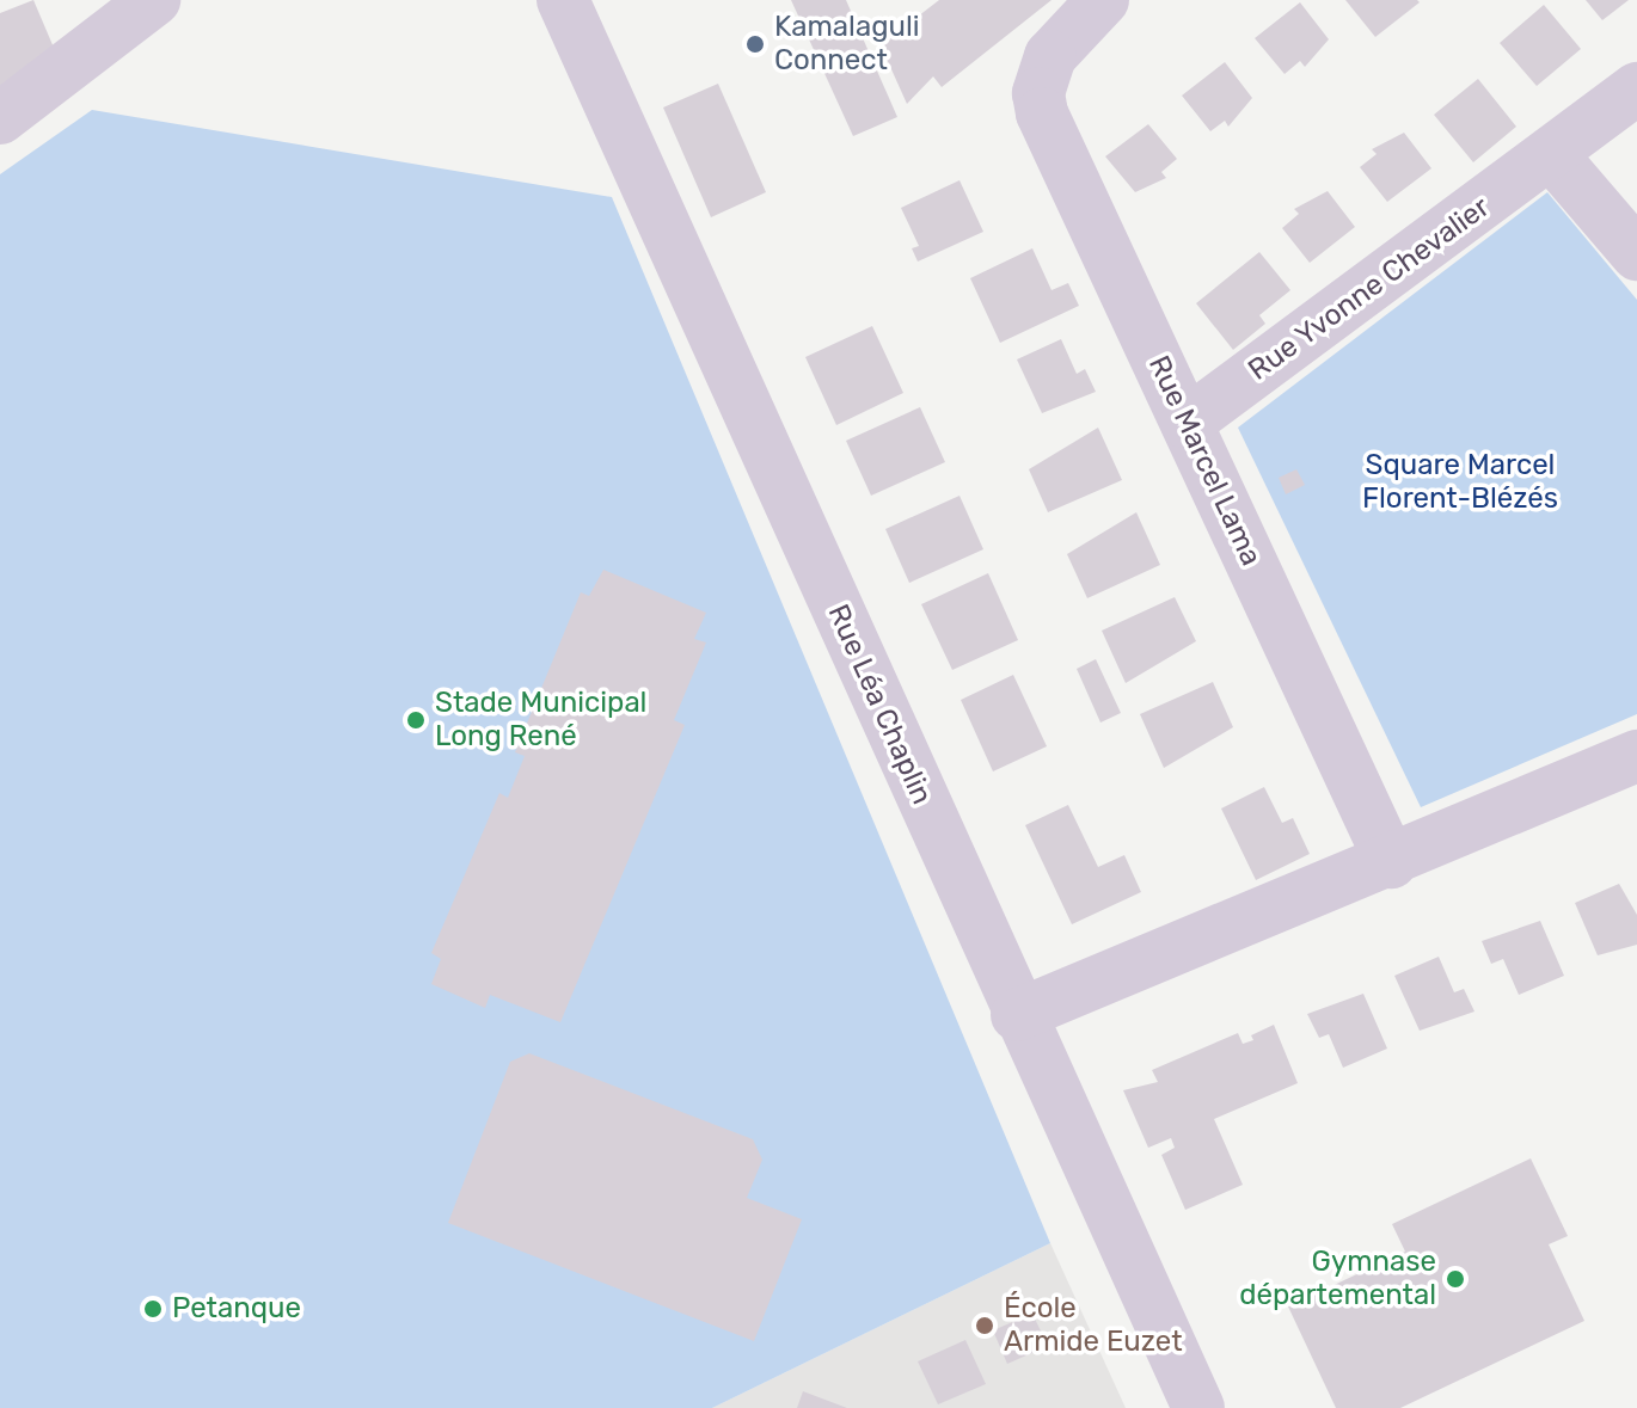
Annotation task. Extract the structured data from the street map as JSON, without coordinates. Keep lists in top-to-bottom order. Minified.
{"streets":{"street":["Rue Yvonne Chevalier","Rue Marcel Lama","Rue Léa Chaplin"]},"crossings":[["Rue Yvonne Chevalier","Rue Marcel Lama"]],"parks":["Square Marcel Florent-Blézés"],"places":["Kamalaguli Connect","Stade Municipal Long René","Gymnase départemental","Petanque","École Armide Euzet"]}
